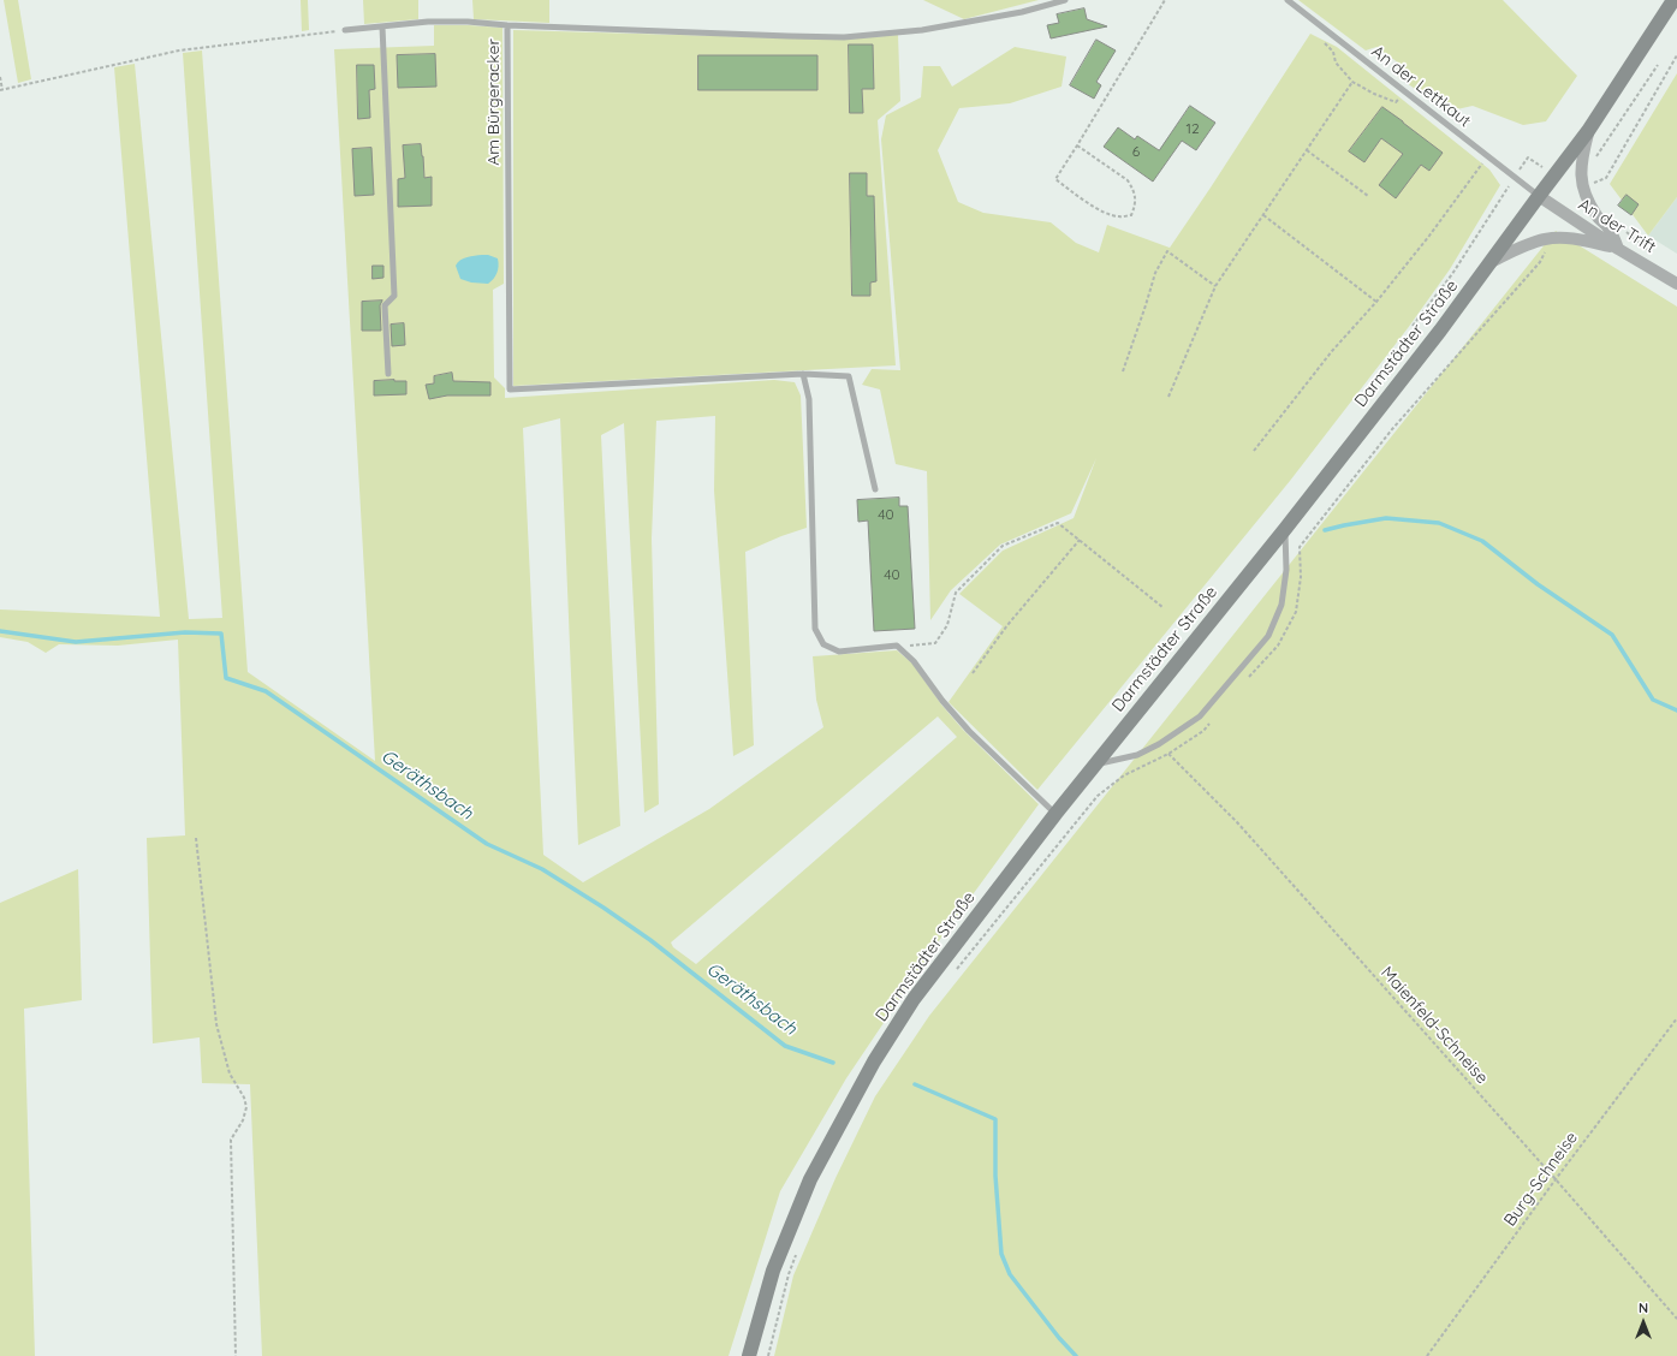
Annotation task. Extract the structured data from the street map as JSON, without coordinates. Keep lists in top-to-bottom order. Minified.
{"streets":{"main road":["Darmstädter Straße"],"street":["An der Trift"],"lane":["An der Lettkaut","Am Bürgeracker"],"path":["Maienfeld-Schneise","Burg-Schneise"]},"crossings":[["An der Lettkaut","An der Trift"],["An der Lettkaut","Darmstädter Straße"],["An der Trift","Darmstädter Straße"],["Maienfeld-Schneise","Burg-Schneise"]],"water":["Geräthsbach"],"house_numbers":["12","6","40","40"],"north":"top"}
